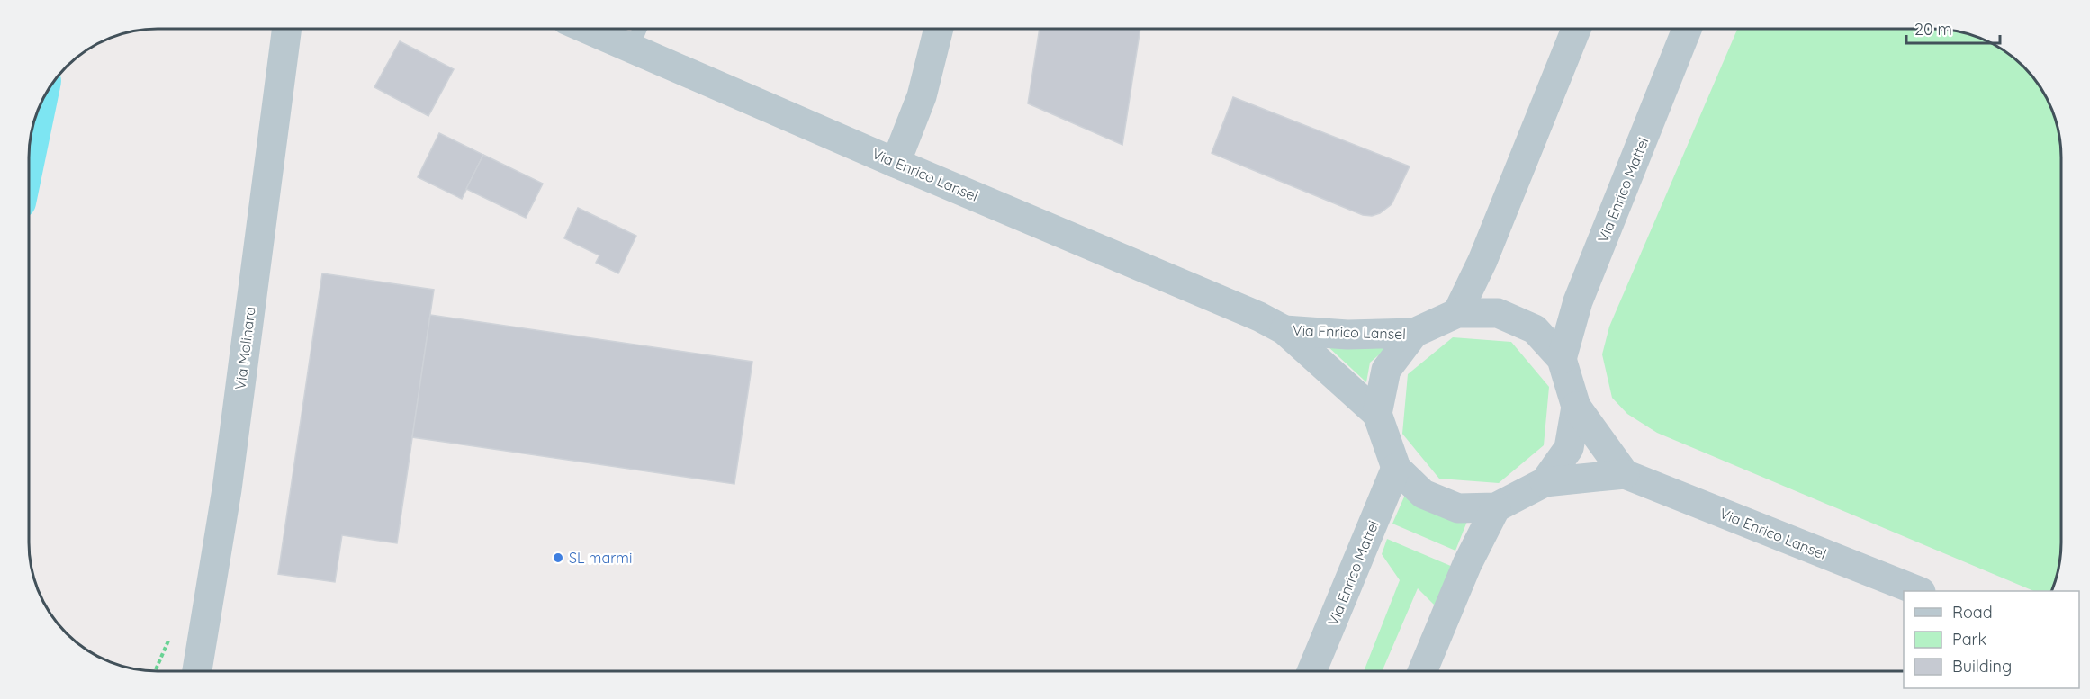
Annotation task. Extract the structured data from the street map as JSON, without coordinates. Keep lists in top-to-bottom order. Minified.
{"streets":{"street":["Via Enrico Lansel","Via Enrico Mattei","Via Molinara"]},"places":["SL marmi"],"legend":["Road","Park","Building"],"scale_bar":"20 m"}
